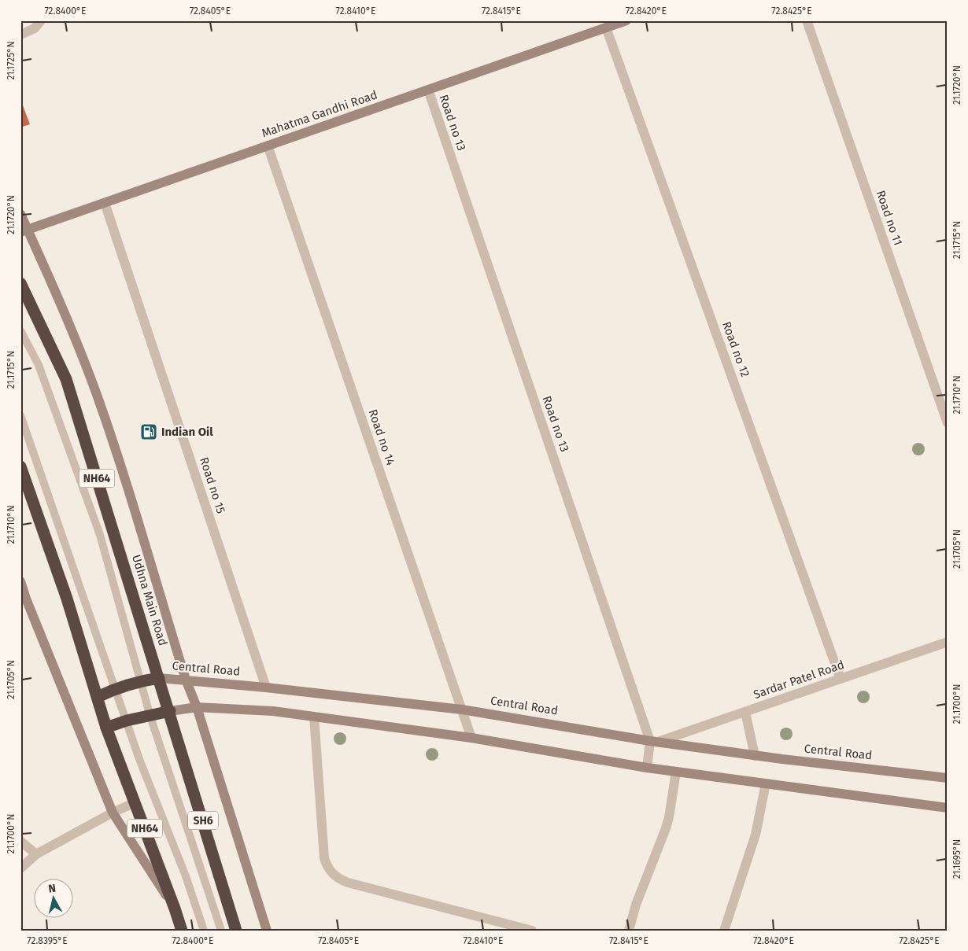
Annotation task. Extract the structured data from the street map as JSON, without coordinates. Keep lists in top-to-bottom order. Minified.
{"streets":{"highway":["NH64","Udhna Main Road","Central Road","SH6"],"street":["Mahatma Gandhi Road","Road no 13","Road no 11","Road no 12","Road no 14","Road no 15","Sardar Patel Road"]},"crossings":[["Mahatma Gandhi Road","Road no 13"],["Mahatma Gandhi Road","Road no 12"],["Mahatma Gandhi Road","Road no 14"],["Mahatma Gandhi Road","Road no 15"],["Road no 13","Central Road"],["Road no 13","Sardar Patel Road"],["Road no 12","Sardar Patel Road"],["Road no 14","Central Road"],["NH64","Central Road"],["Road no 15","Central Road"],["Udhna Main Road","Central Road"],["Central Road","Sardar Patel Road"]],"places":{"fuel station":["Indian Oil"]},"north":"top","coordinates":["72.8400°E","72.8405°E","72.8410°E","72.8415°E","72.8420°E","72.8425°E","21.1725°N","21.1720°N","21.1715°N","21.1710°N","21.1705°N","21.1700°N","21.1695°N","72.8395°E"]}
